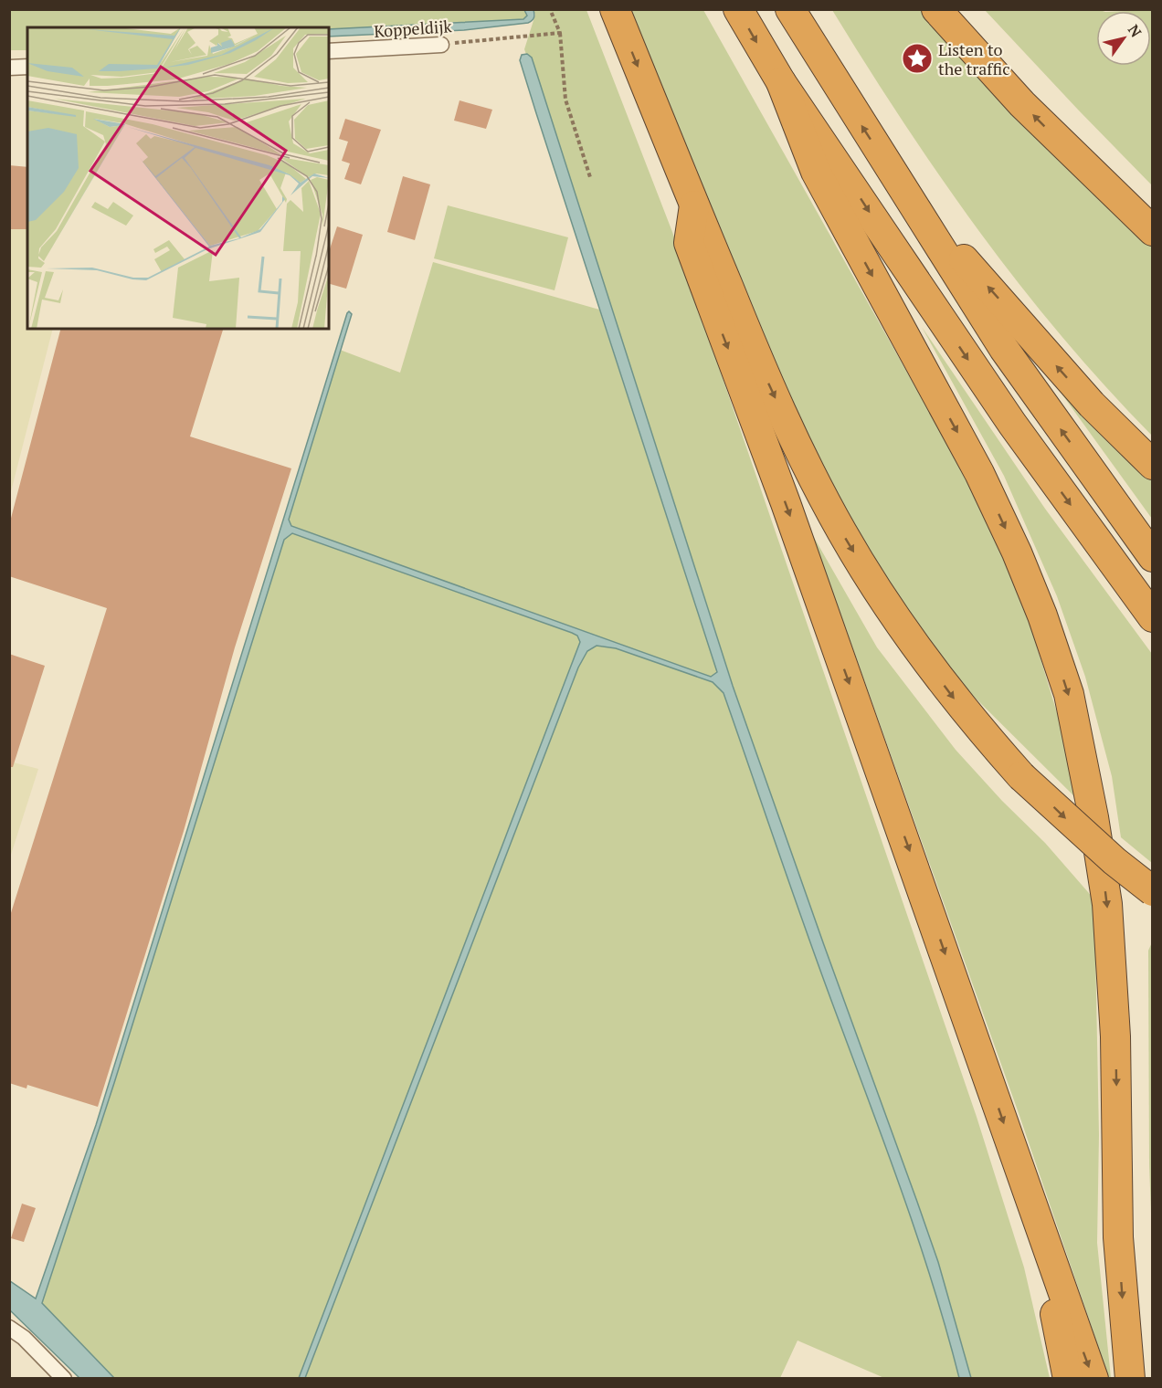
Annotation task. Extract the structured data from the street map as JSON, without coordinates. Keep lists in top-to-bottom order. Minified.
{"streets":{"street":["Koppeldijk"]},"places":{"place":["Listen to the traffic"]},"north":"top right"}
